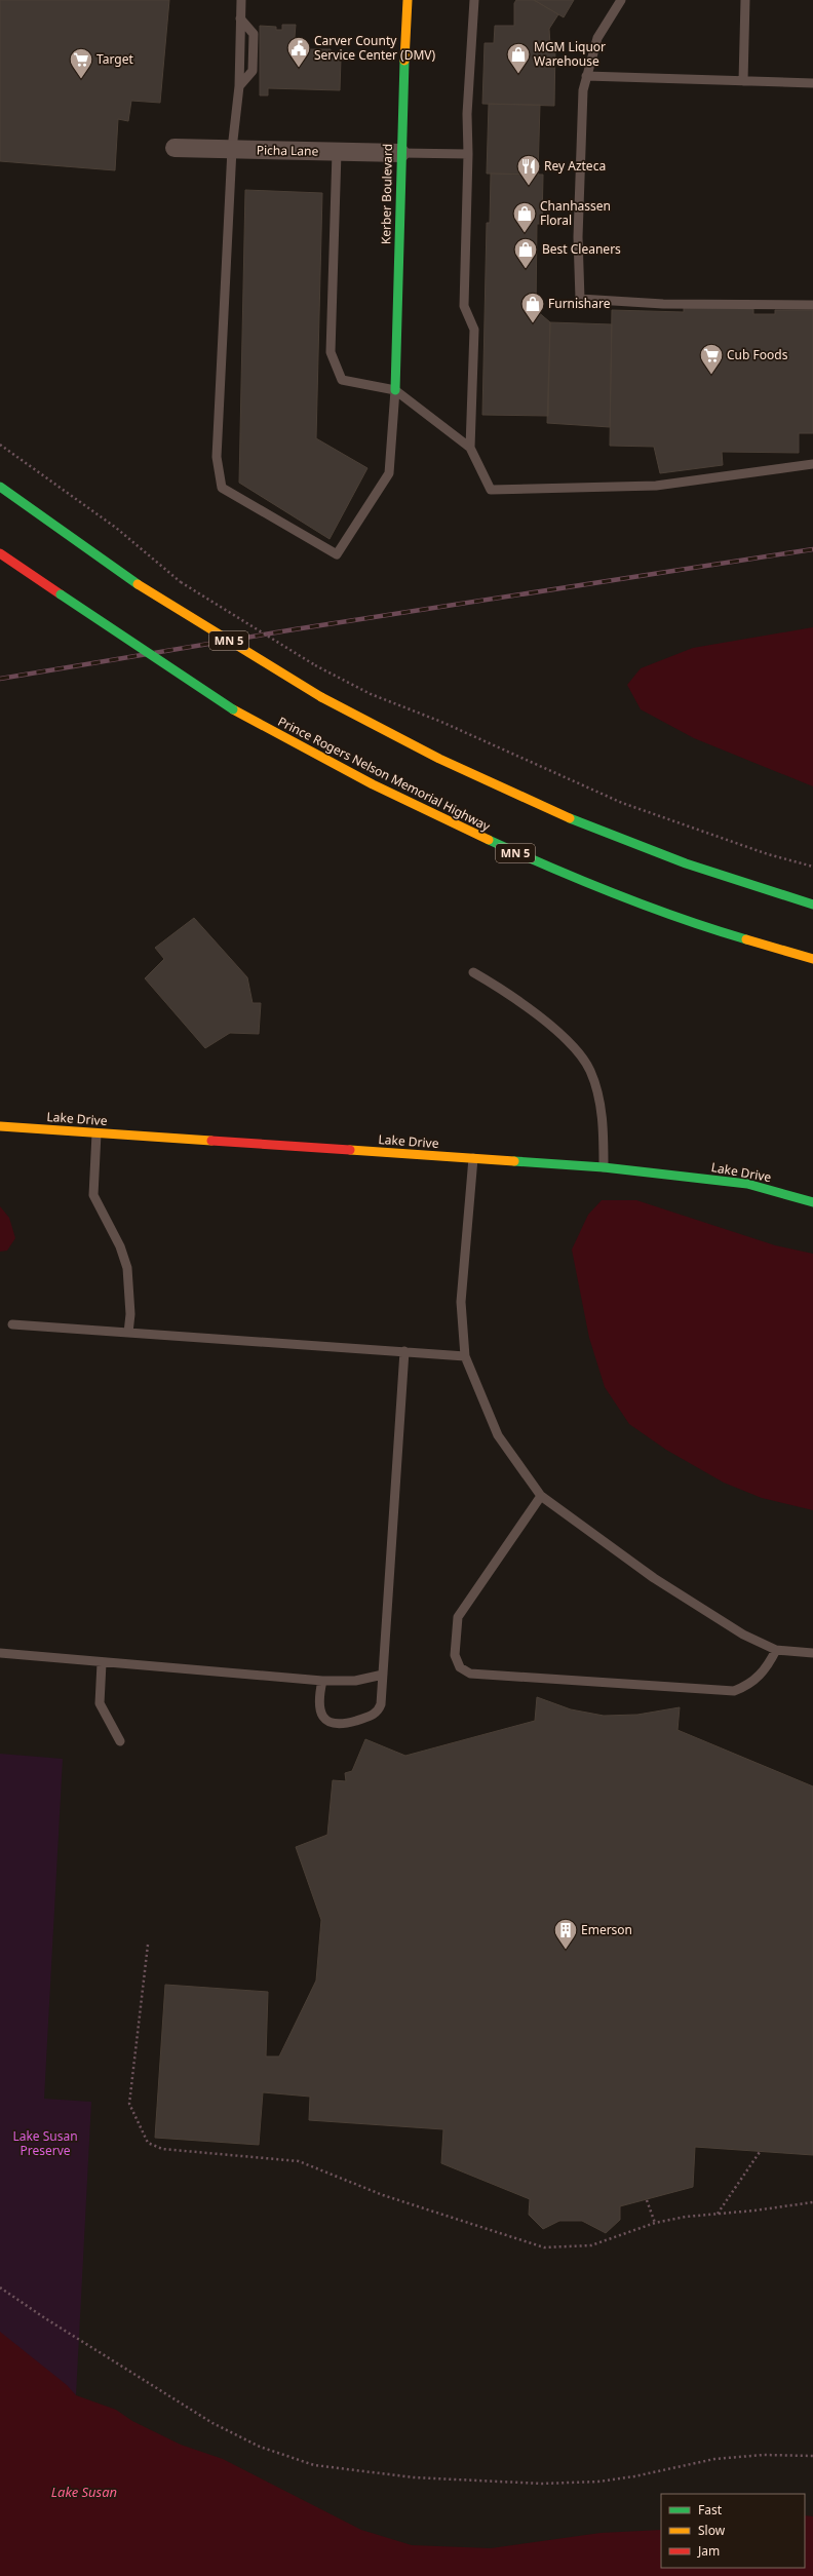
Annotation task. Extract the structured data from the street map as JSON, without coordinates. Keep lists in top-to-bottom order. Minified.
{"streets":{"main road":["Kerber Boulevard","MN 5","Prince Rogers Nelson Memorial Highway","Lake Drive"],"street":["Picha Lane"]},"crossings":[["Picha Lane","Kerber Boulevard"]],"water":["Lake Susan"],"parks":["Lake Susan Preserve"],"places":{"public building":["Carver County Service Center (DMV)"],"shop":["MGM Liquor Warehouse","Chanhassen Floral","Best Cleaners","Furnishare"],"supermarket":["Target","Cub Foods"],"restaurant":["Rey Azteca"],"building":["Emerson"]},"legend":["Fast","Slow","Jam"]}
